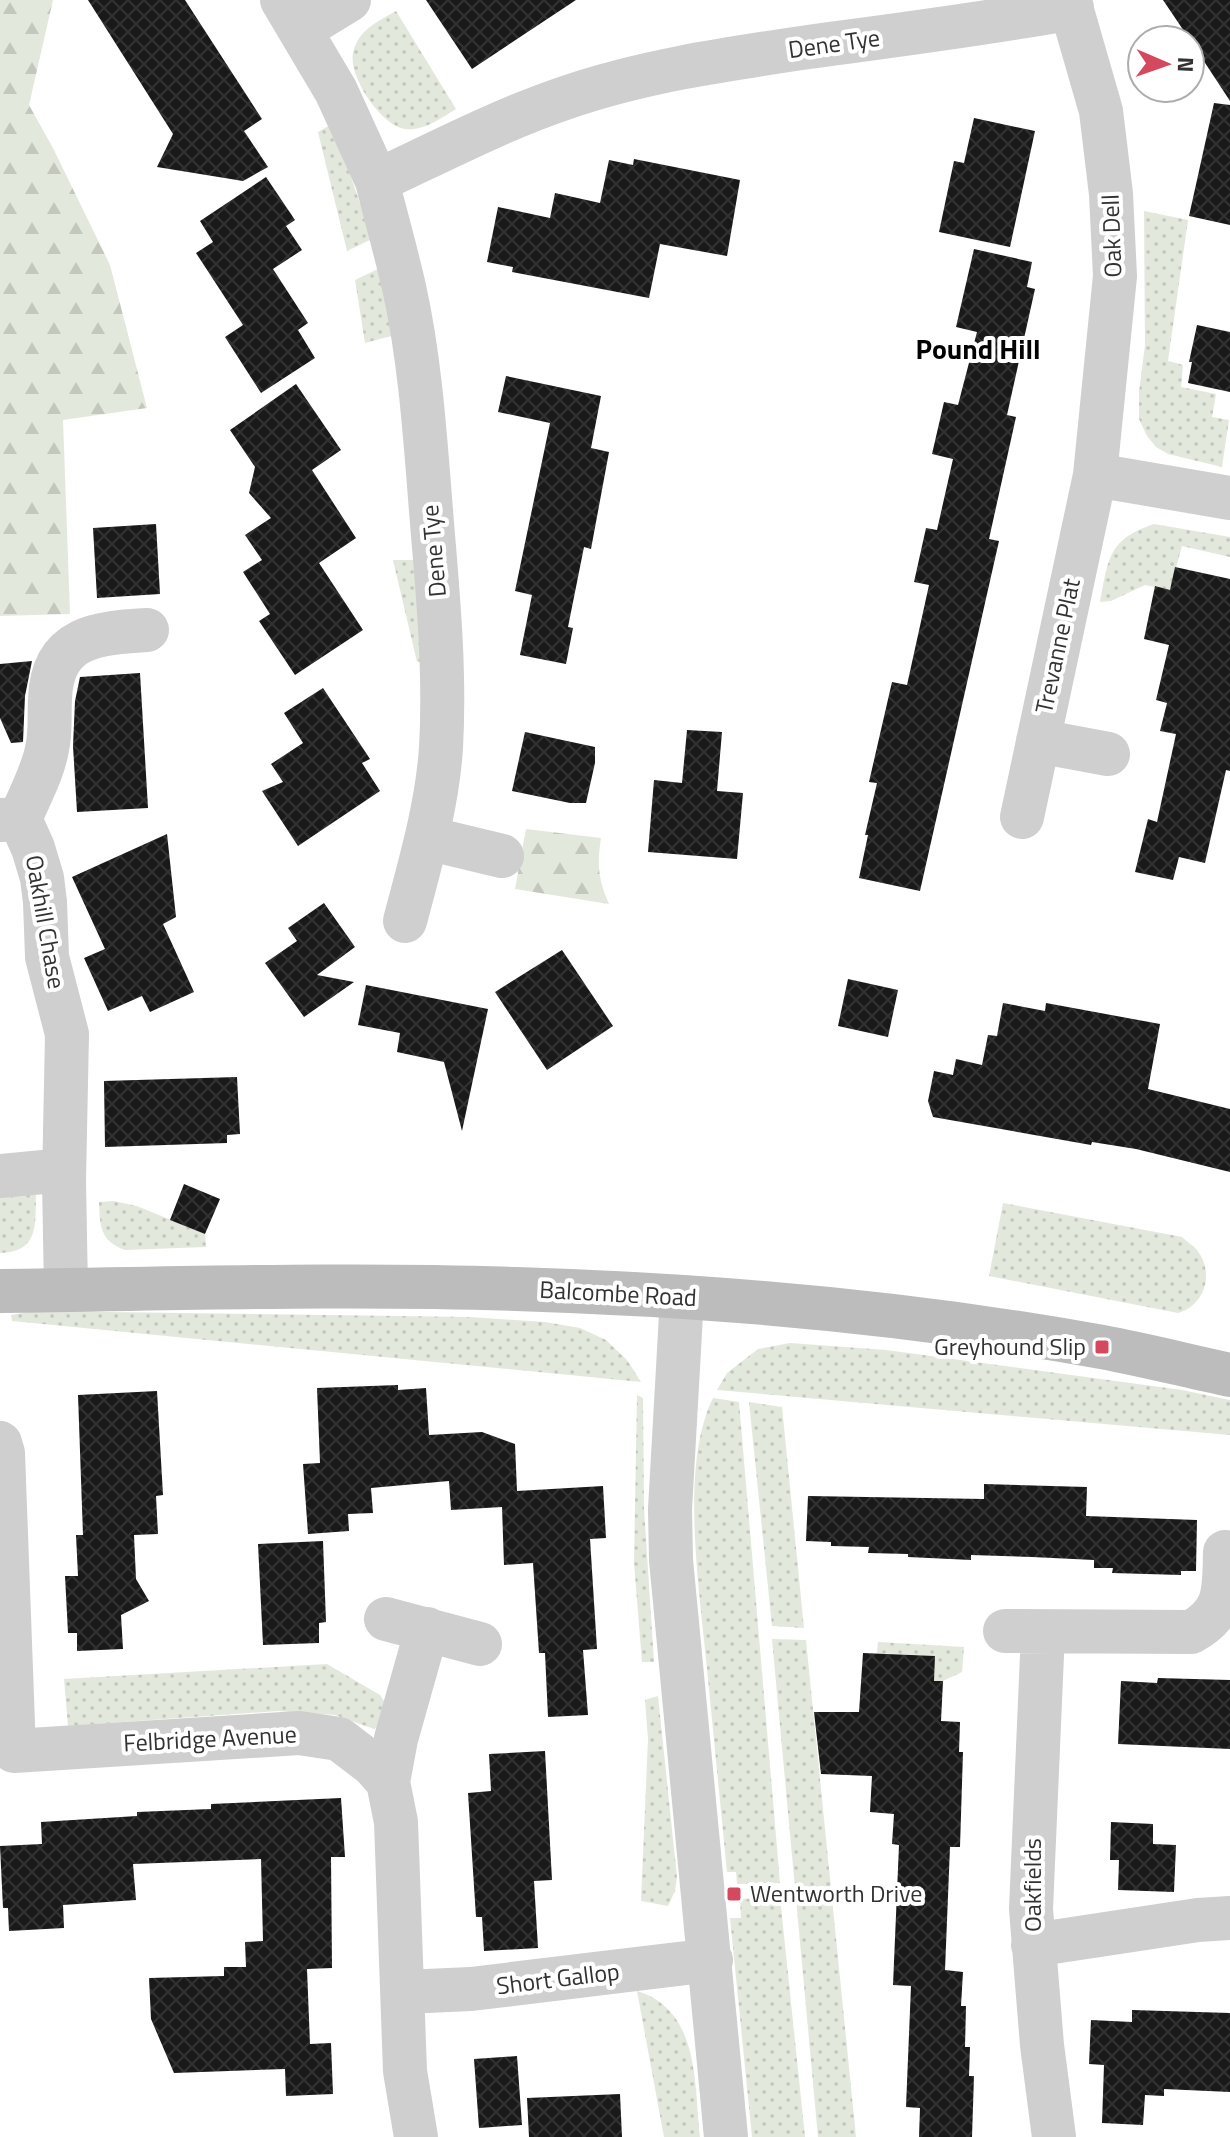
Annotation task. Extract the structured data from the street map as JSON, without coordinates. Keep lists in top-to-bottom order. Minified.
{"streets":{"main road":["Balcombe Road"],"street":["Dene Tye","Oak Dell","Trevanne Plat","Oakhill Chase","Felbridge Avenue","Oakfields","Short Gallop"]},"crossings":[["Dene Tye","Oak Dell"],["Oak Dell","Trevanne Plat"],["Oakhill Chase","Balcombe Road"]],"districts":["Pound Hill"],"places":{"transit":["Greyhound Slip","Wentworth Drive"]},"north":"right"}
